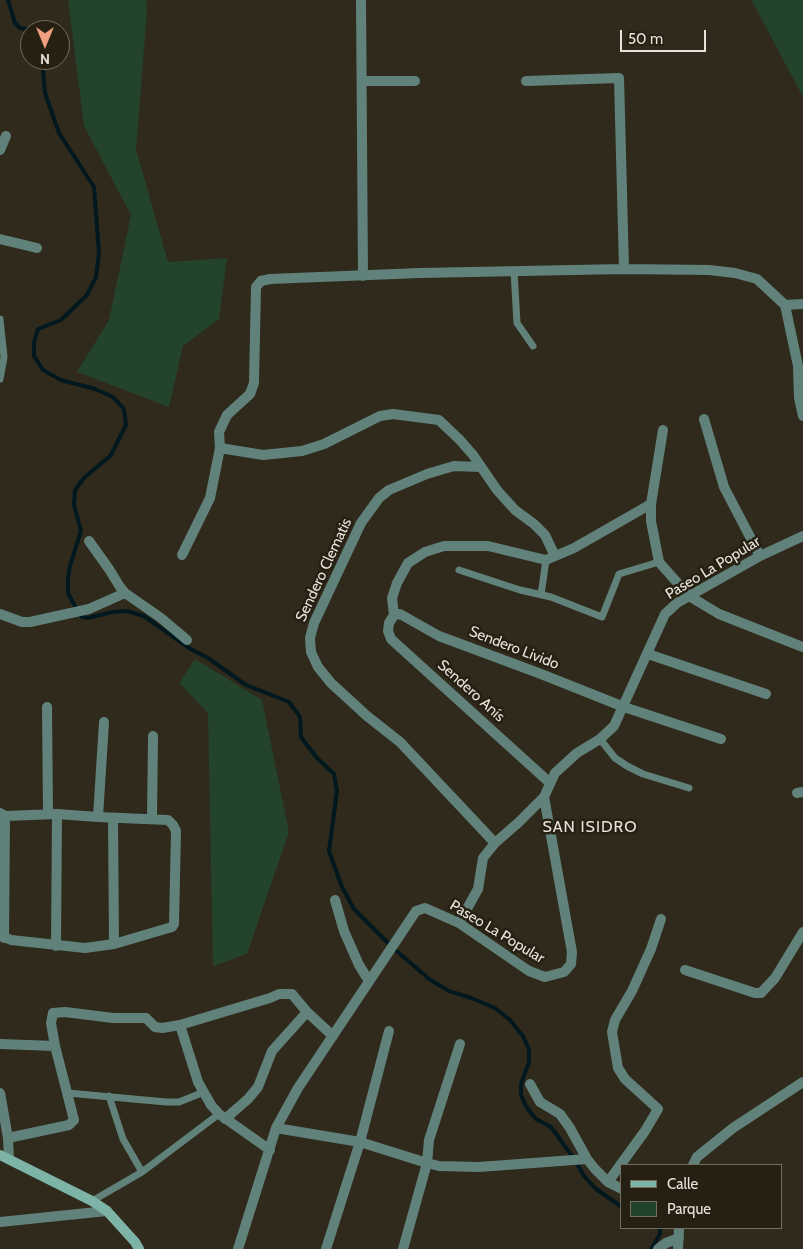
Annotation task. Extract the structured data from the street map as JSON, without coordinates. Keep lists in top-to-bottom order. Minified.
{"streets":{"street":["Paseo La Popular","Sendero Clematis","Sendero Livido","Sendero Anís"]},"crossings":[["Paseo La Popular","Sendero Livido"],["Paseo La Popular","Sendero Anís"],["Sendero Livido","Sendero Anís"]],"districts":["SAN ISIDRO"],"legend":["Calle","Parque"],"scale_bar":"50 m","north":"bottom"}
